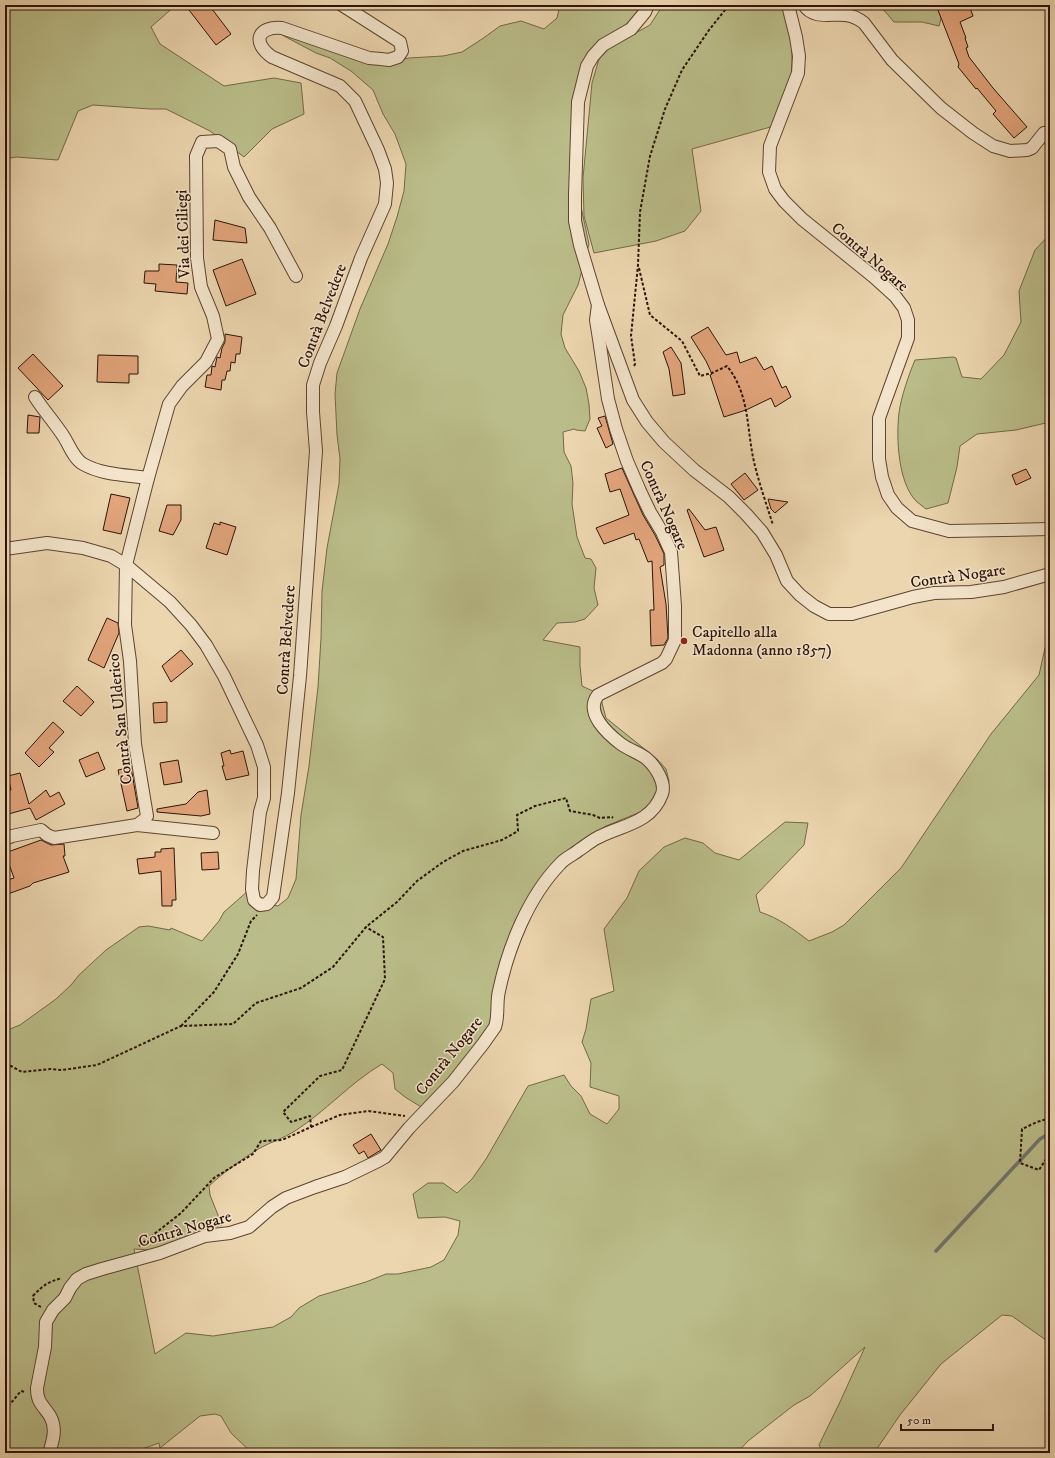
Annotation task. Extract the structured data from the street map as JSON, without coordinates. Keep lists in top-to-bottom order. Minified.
{"streets":{"street":["Via dei Ciliegi","Contrà Nogare","Contrà Belvedere","Contrà San Ulderico"]},"crossings":[["Via dei Ciliegi","Contrà San Ulderico"]],"places":["Capitello alla Madonna (anno 1857)"],"scale_bar":"50 m"}
